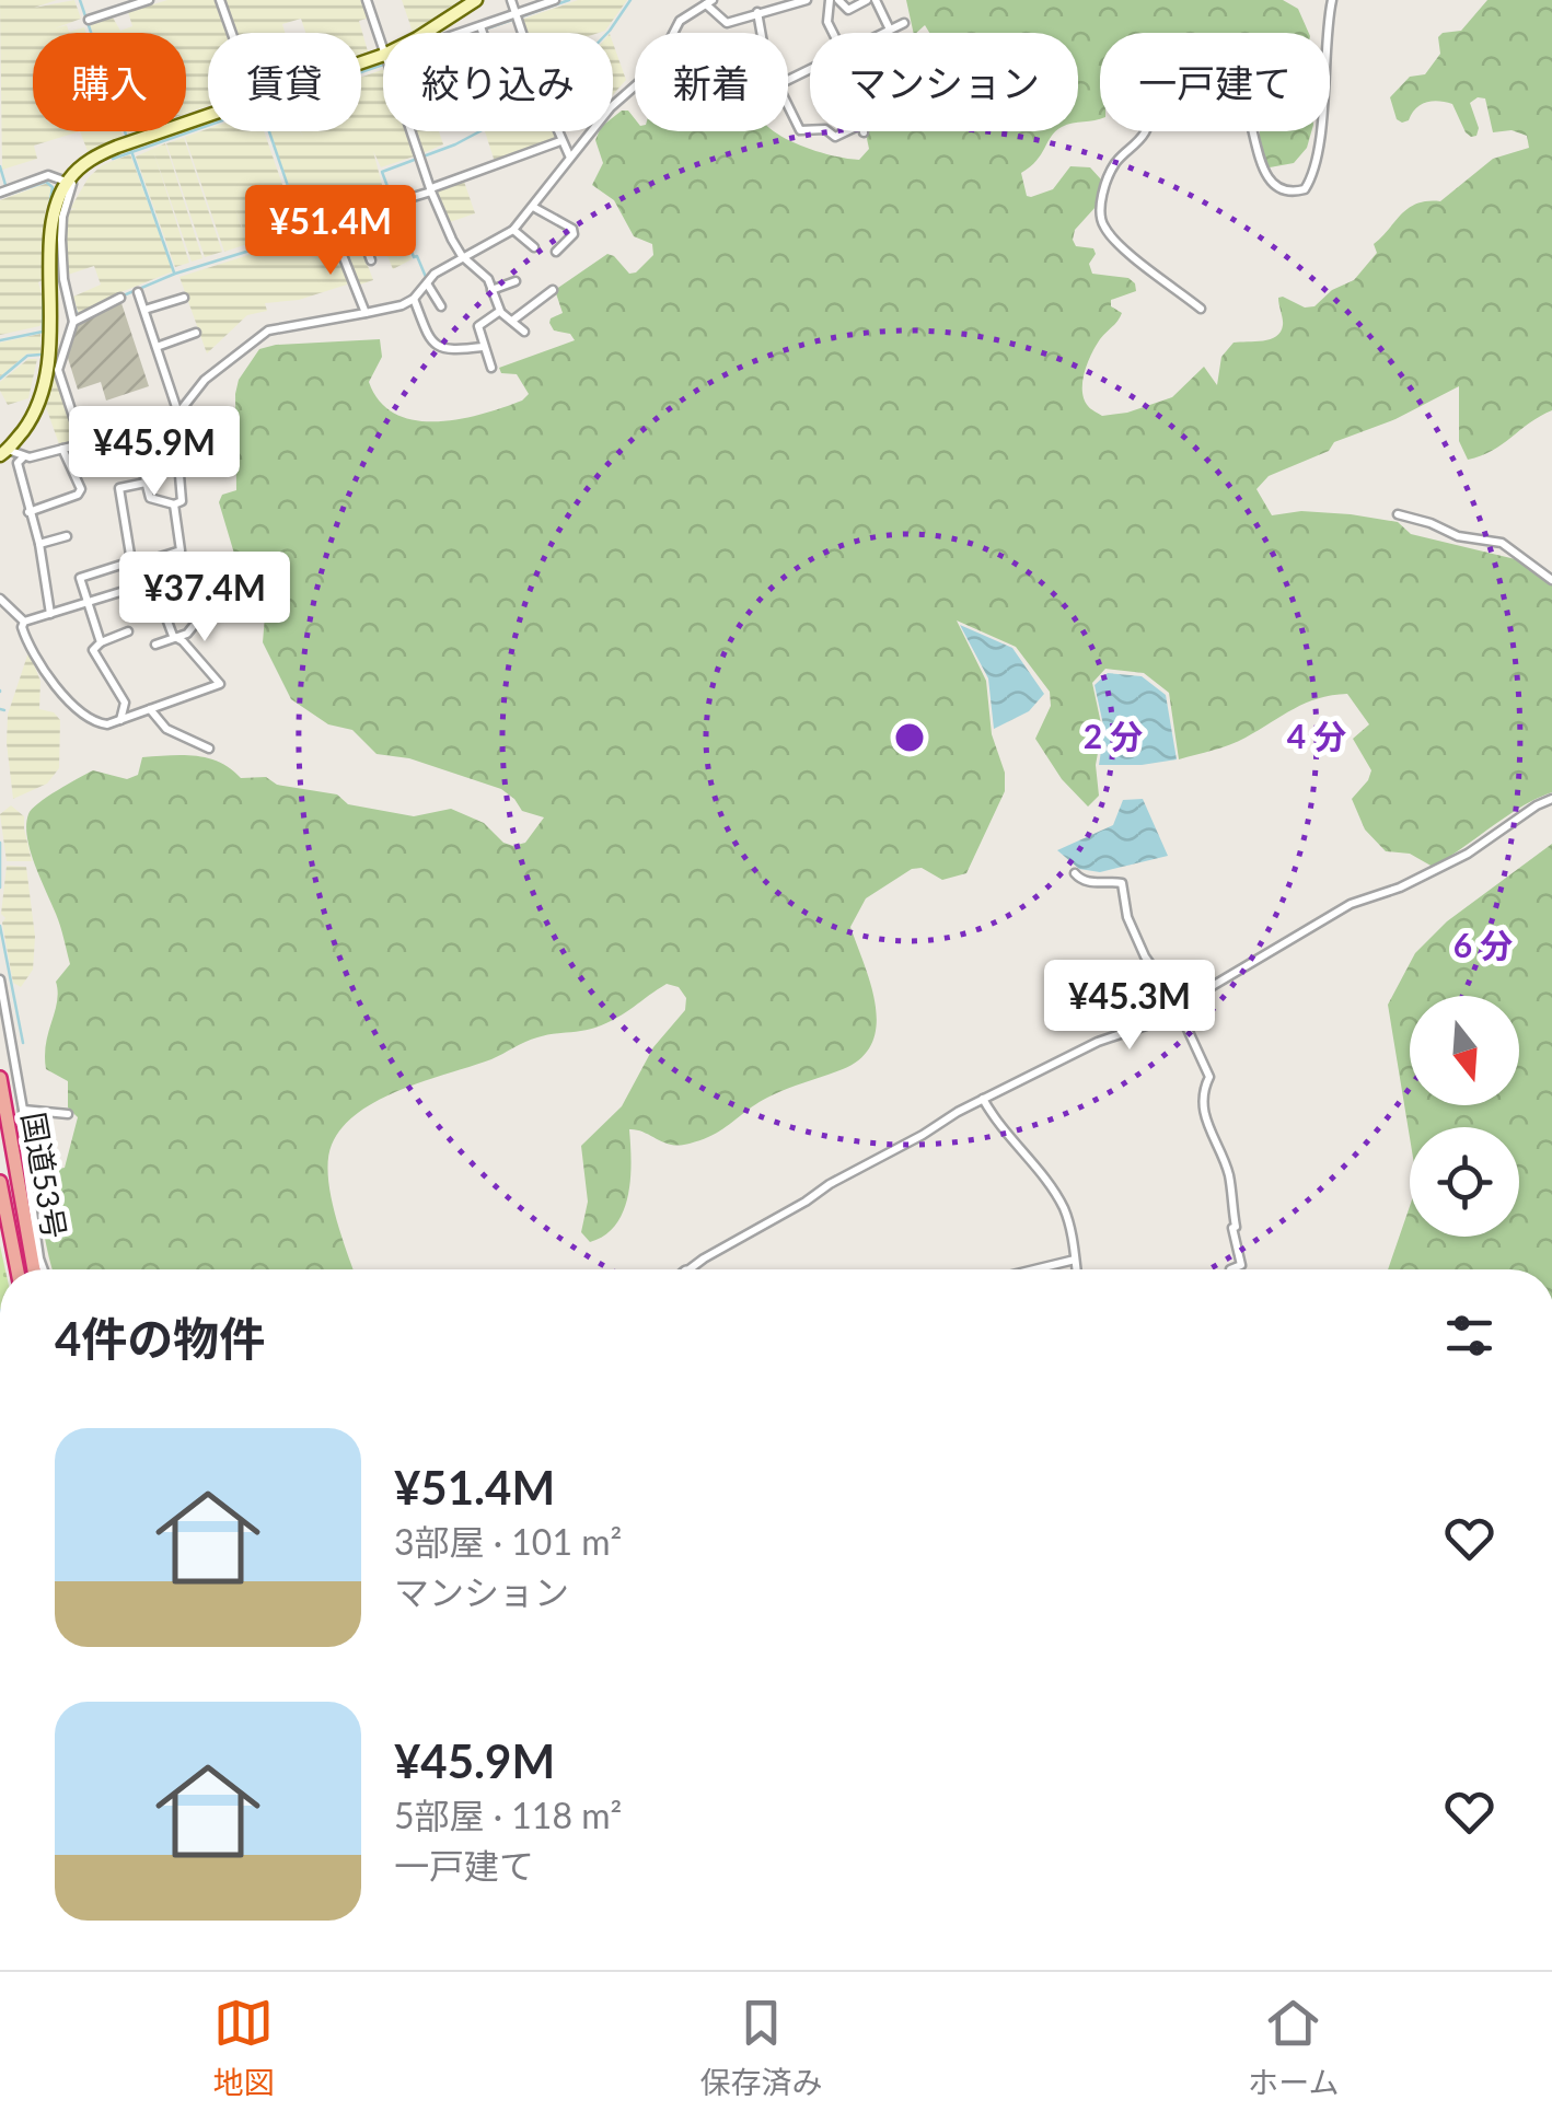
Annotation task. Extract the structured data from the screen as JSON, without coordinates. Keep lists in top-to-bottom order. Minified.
{"streets":{"highway":["国道53号"]},"north":"bottom","page":{"chip":["購入","賃貸","絞り込み","新着","マンション","一戸建て"],"price":["¥51.4M","¥45.9M","¥37.4M","¥45.3M"],"heading":"4件の物件","list":[{"name":"¥51.4M","note":"3部屋 · 101 m² · マンション"},{"name":"¥45.9M","note":"5部屋 · 118 m² · 一戸建て"}],"tabs":["地図","保存済み","ホーム"]},"rings":["2 分","4 分","6 分"]}
